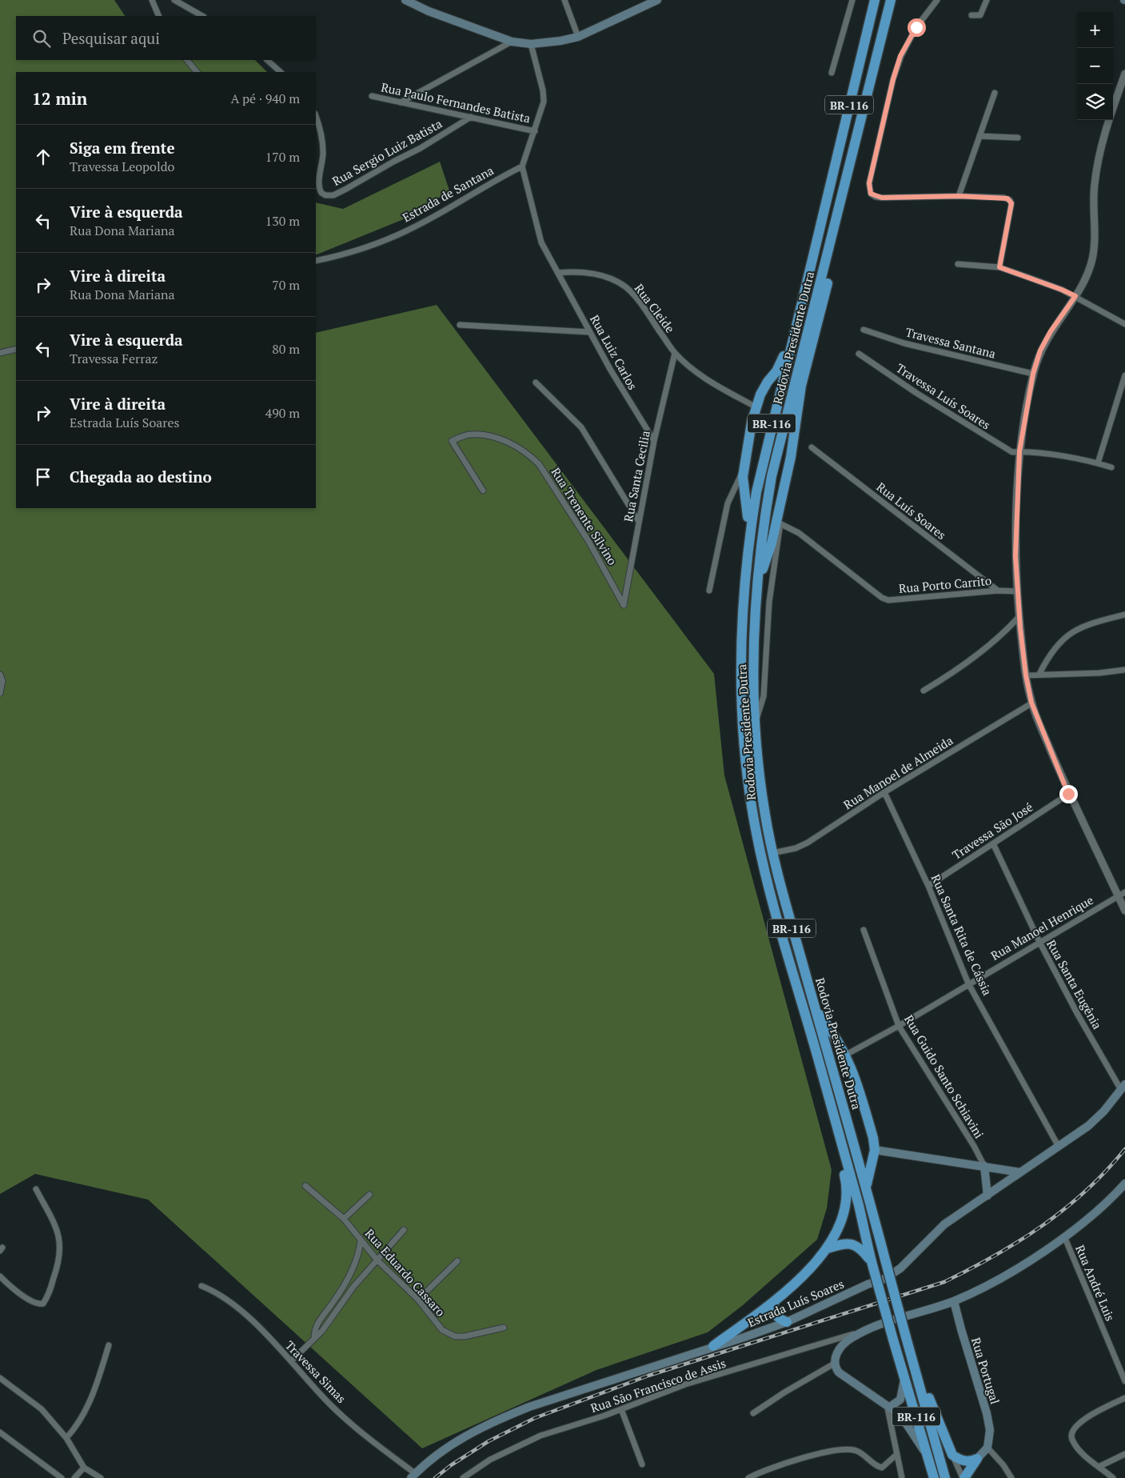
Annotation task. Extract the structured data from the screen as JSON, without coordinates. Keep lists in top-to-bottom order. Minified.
{"streets":{"highway":["BR-116","Rodovia Presidente Dutra"],"main road":["Estrada Luís Soares","Rua Portugal"],"street":["Rua Paulo Fernandes Batista","Rua Sergio Luiz Batista","Estrada de Santana","Rua Cleide","Travessa Santana","Rua Luiz Carlos","Travessa Luís Soares","Rua Santa Cecilia","Rua Luís Soares","Rua Trenente Silvino","Rua Porto Carrito","Rua Manoel de Almeida","Travessa São José","Rua Manoel Henrique","Rua Santa Rita de Cássia","Rua Santa Eugênia","Rua Guido Santo Schiavini","Rua Eduardo Cassaro","Rua André Luis","Travessa Simas","Rua São Francisco de Assis"]},"crossings":[["Rua Paulo Fernandes Batista","Rua Sergio Luiz Batista"],["Rua Cleide","Rua Luiz Carlos"],["Rua Cleide","Rua Santa Cecilia"],["Rodovia Presidente Dutra","Rua Manoel de Almeida"],["Rua Luiz Carlos","Rua Santa Cecilia"],["Rua Santa Cecilia","Rua Trenente Silvino"],["Rua Luís Soares","Rua Porto Carrito"],["Rua Manoel de Almeida","Rua Santa Rita de Cássia"],["Travessa São José","Rua Santa Rita de Cássia"],["Travessa São José","Rua Santa Eugênia"],["Rua Manoel Henrique","Rua Santa Rita de Cássia"],["Rua Manoel Henrique","Rua Santa Eugênia"],["Rua Manoel Henrique","Rua Guido Santo Schiavini"],["Rua Santa Rita de Cássia","Estrada Luís Soares"],["Rua Santa Eugênia","Estrada Luís Soares"],["Estrada Luís Soares","Travessa Simas"]],"page":{"map_buttons":["+","−"],"search":"Pesquisar aqui","heading":["12 min","A pé · 940 m"],"list":[["Siga em frente","Travessa Leopoldo","170 m"],["Vire à esquerda","Rua Dona Mariana","130 m"],["Vire à direita","Rua Dona Mariana","70 m"],["Vire à esquerda","Travessa Ferraz","80 m"],["Vire à direita","Estrada Luís Soares","490 m"],"Chegada ao destino"]}}
